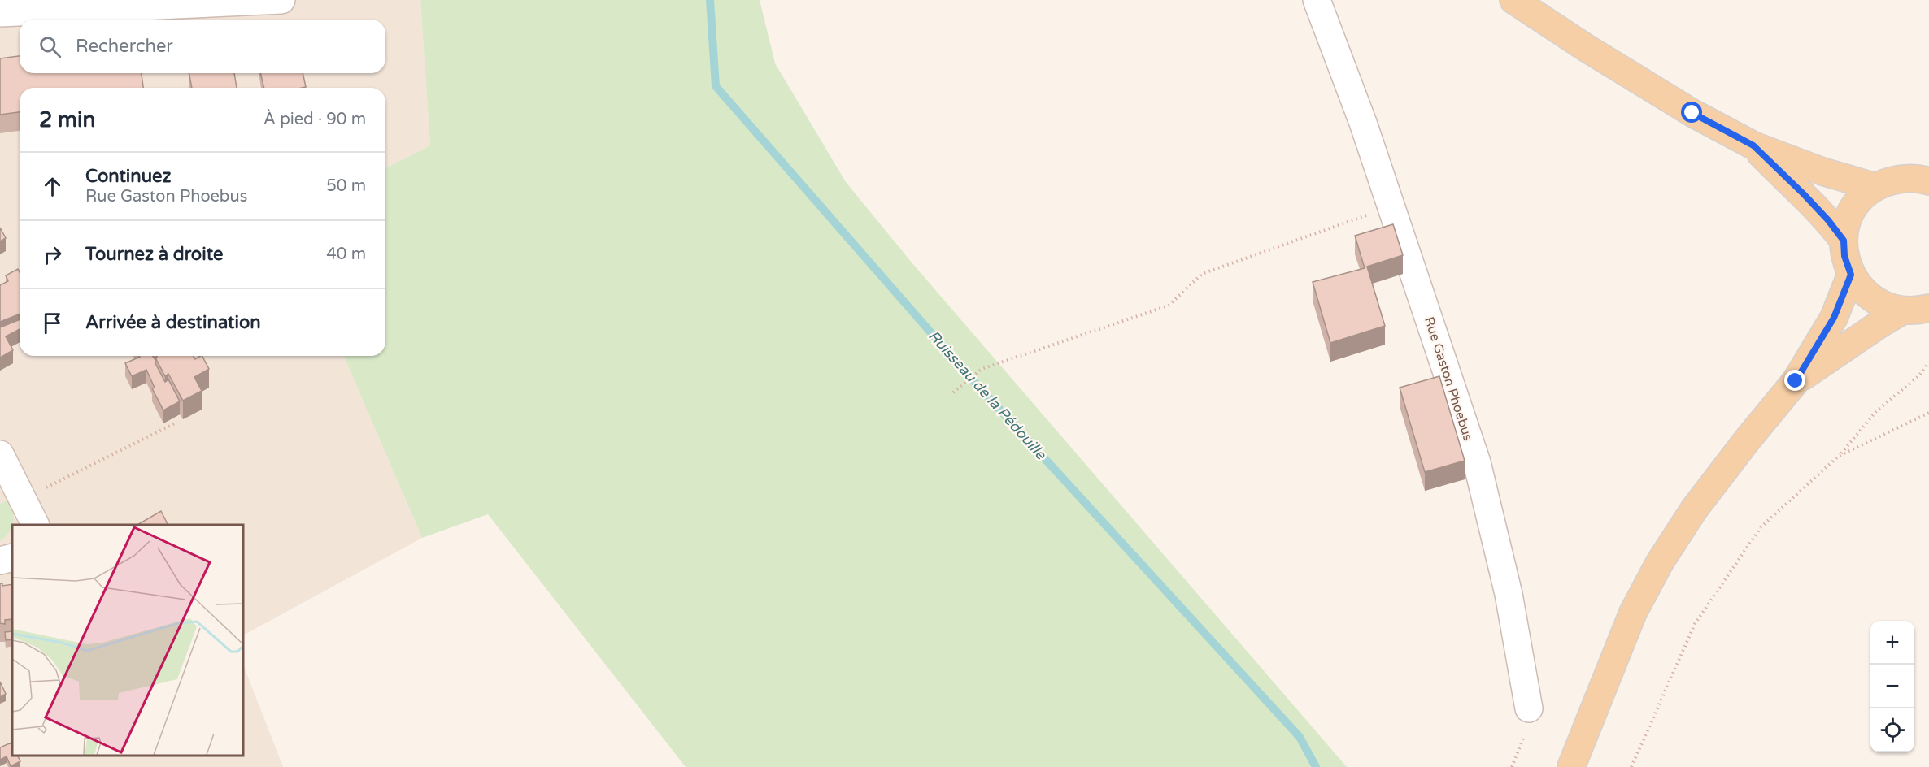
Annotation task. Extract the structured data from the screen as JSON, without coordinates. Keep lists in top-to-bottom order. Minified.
{"streets":{"street":["Rue Gaston Phoebus"]},"water":["Ruisseau de la Pédouille"],"page":{"search":"Rechercher","heading":["2 min","À pied · 90 m"],"list":[["Continuez","Rue Gaston Phoebus","50 m"],["Tournez à droite","40 m"],"Arrivée à destination"],"map_buttons":["+","−"]}}
